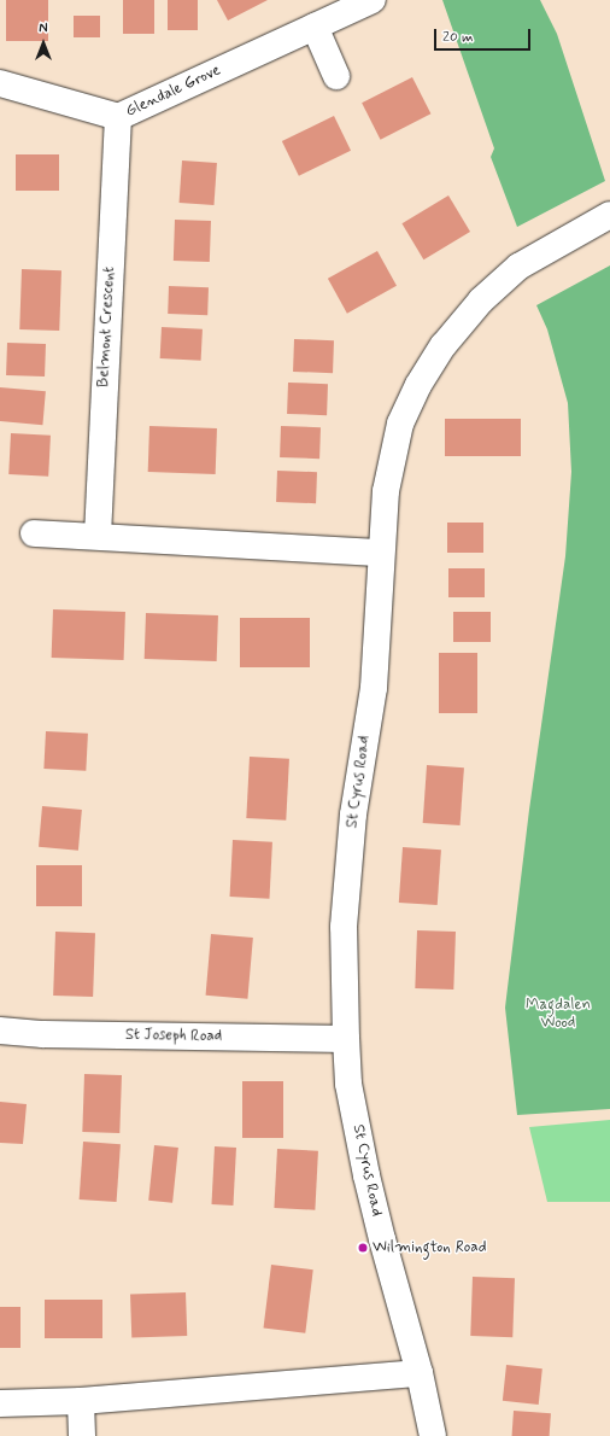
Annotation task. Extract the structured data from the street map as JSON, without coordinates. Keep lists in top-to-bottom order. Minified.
{"streets":{"street":["Glendale Grove","Belmont Crescent","St Cyrus Road","St Joseph Road"]},"crossings":[["Glendale Grove","Belmont Crescent"],["St Cyrus Road","St Joseph Road"]],"parks":["Magdalen Wood"],"places":["Wilmington Road"],"scale_bar":"20 m","north":"top"}
